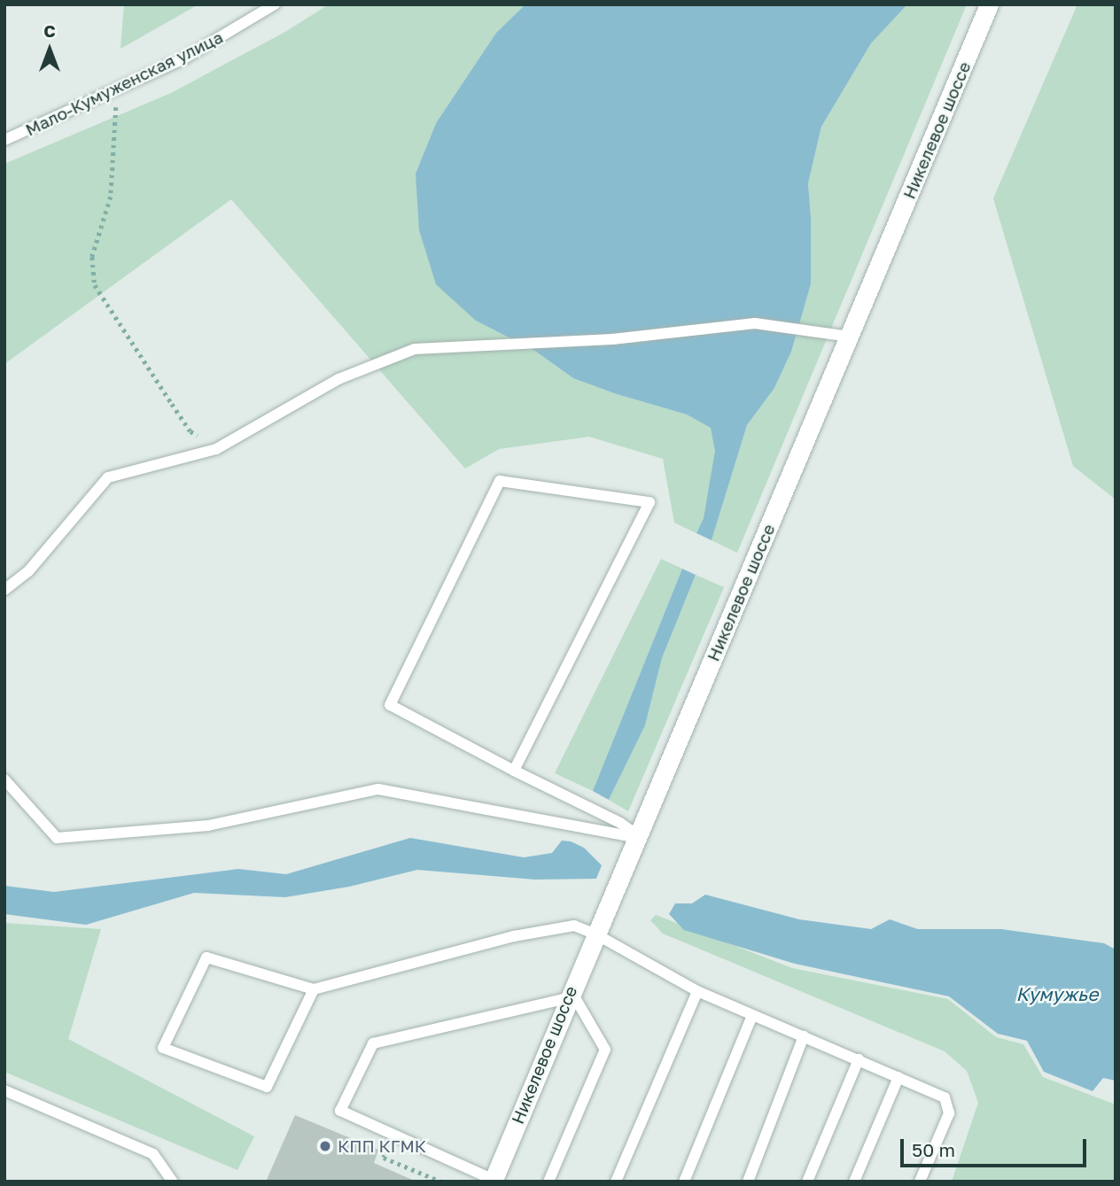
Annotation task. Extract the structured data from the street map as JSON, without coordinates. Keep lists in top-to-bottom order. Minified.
{"streets":{"street":["Никелевое шоссе"],"lane":["Мало-Кумуженская улица"]},"water":["Кумужье"],"places":["КПП КГМК"],"scale_bar":"50 m","north":"top"}
